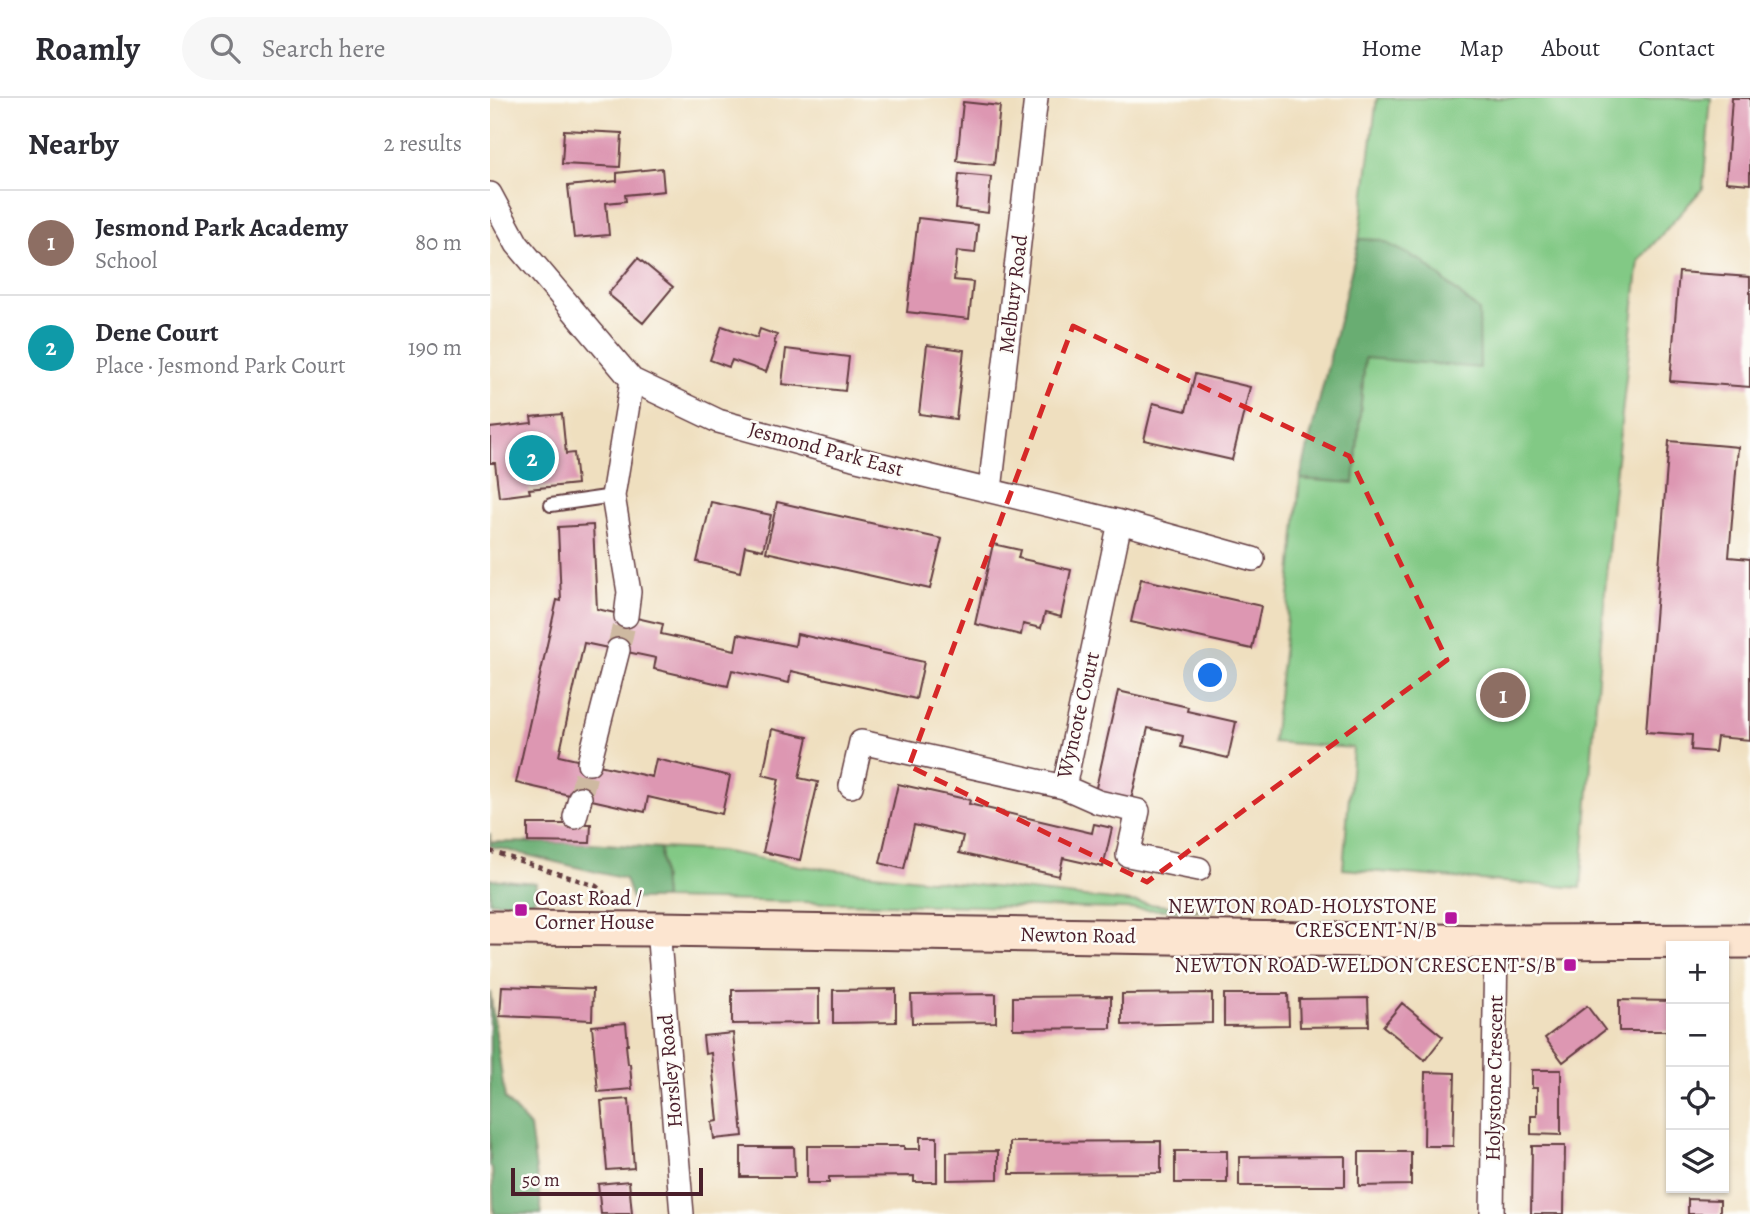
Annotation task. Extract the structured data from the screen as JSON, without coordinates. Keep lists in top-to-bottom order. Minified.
{"streets":{"street":["Melbury Road","Jesmond Park East","Wyncote Court","Newton Road","Horsley Road","Holystone Crescent"]},"crossings":[["Melbury Road","Jesmond Park East"],["Jesmond Park East","Wyncote Court"],["Newton Road","Horsley Road"],["Newton Road","Holystone Crescent"]],"places":{"transit":["Coast Road / Corner House","NEWTON ROAD-HOLYSTONE CRESCENT-N/B","NEWTON ROAD-WELDON CRESCENT-S/B"]},"scale_bar":"50 m","page":{"header":"Roamly","search":"Search here","nav":["Home","Map","About","Contact"],"heading":["Nearby","2 results"],"list":[{"mark":"1","name":"Jesmond Park Academy","note":"School","value":"80 m"},{"mark":"2","name":"Dene Court","note":"Place · Jesmond Park Court","value":"190 m"}],"pins":["2","1"],"map_buttons":["+","−"],"scale":"50 m"}}
